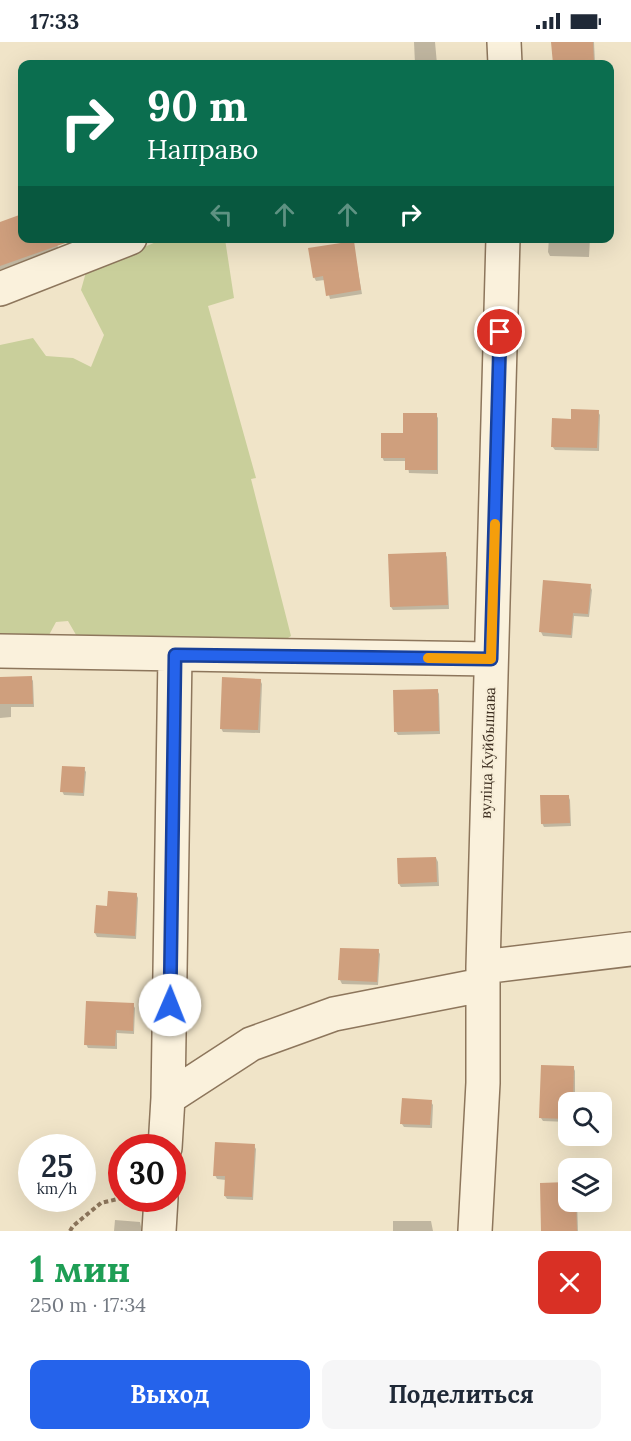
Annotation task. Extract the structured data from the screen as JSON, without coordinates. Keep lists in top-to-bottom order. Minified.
{"streets":{"street":["вуліца Куйбышава"]},"page":{"status":"17:33","turn":["90 m","Направо"],"speed":"25 km/h","limit":"30","heading":["1 мин","250 m · 17:34"],"buttons":["Выход","Поделиться"]}}
